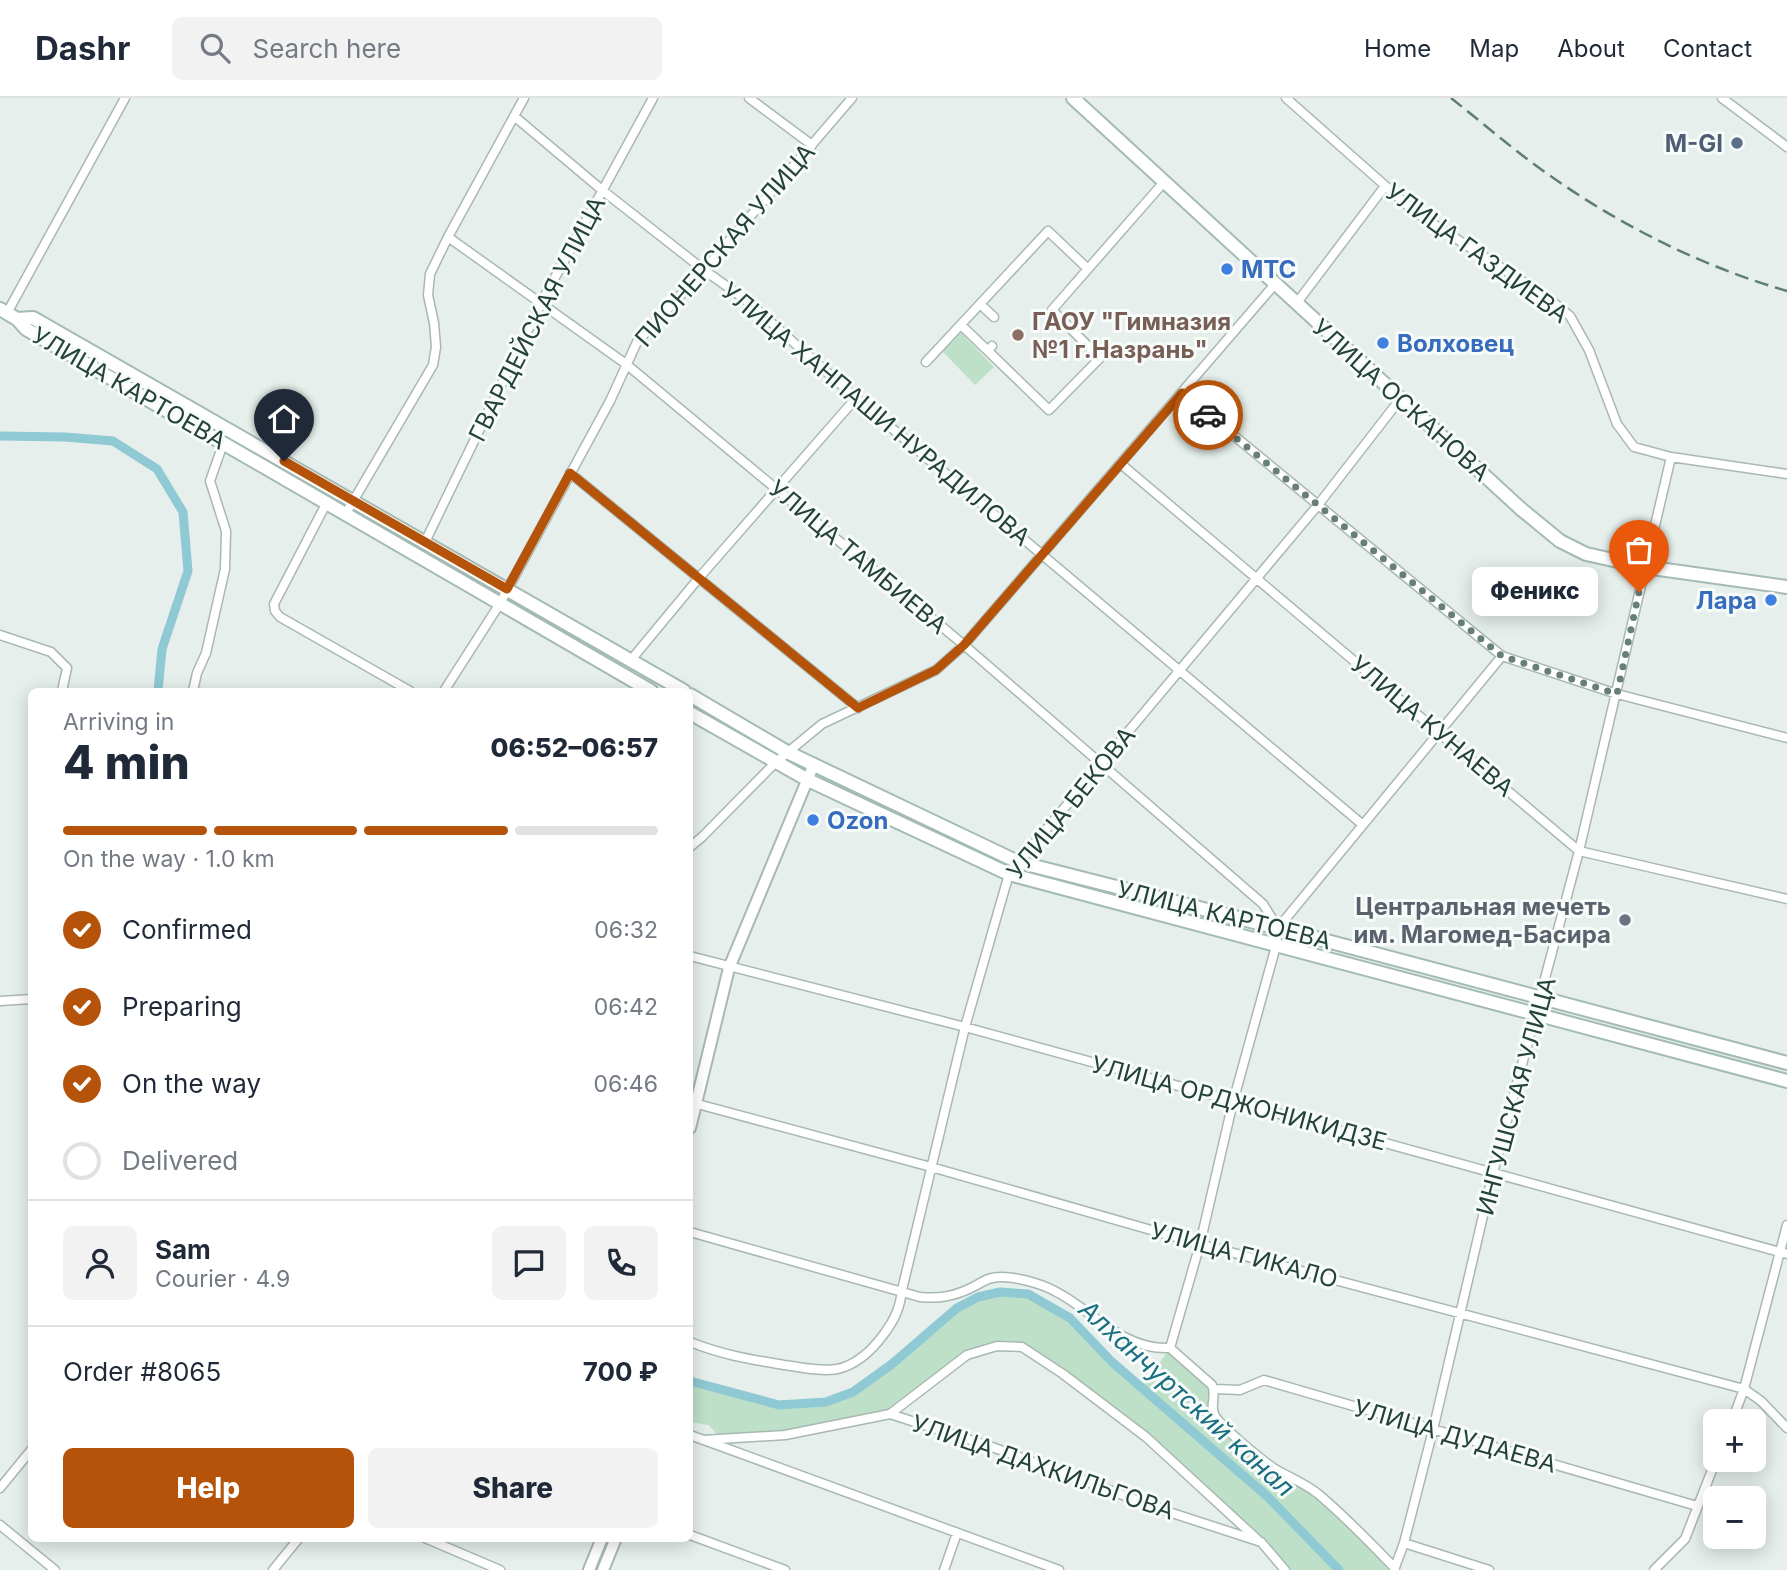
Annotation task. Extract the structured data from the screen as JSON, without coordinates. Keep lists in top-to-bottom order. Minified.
{"streets":{"main road":["УЛИЦА КАРТОЕВА","УЛИЦА ОСКАНОВА"],"street":["ПИОНЕРСКАЯ УЛИЦА","УЛИЦА ГАЗДИЕВА","ГВАРДЕЙСКАЯ УЛИЦА","УЛИЦА ХАНПАШИ НУРАДИЛОВА","УЛИЦА ТАМБИЕВА","УЛИЦА КУНАЕВА","УЛИЦА БЕКОВА","ИНГУШСКАЯ УЛИЦА","УЛИЦА ОРДЖОНИКИДЗЕ","УЛИЦА ГИКАЛО","УЛИЦА ДУДАЕВА","УЛИЦА ДАХКИЛЬГОВА"]},"crossings":[["ПИОНЕРСКАЯ УЛИЦА","УЛИЦА КАРТОЕВА"],["ПИОНЕРСКАЯ УЛИЦА","УЛИЦА ХАНПАШИ НУРАДИЛОВА"],["ПИОНЕРСКАЯ УЛИЦА","УЛИЦА ТАМБИЕВА"],["УЛИЦА ГАЗДИЕВА","ИНГУШСКАЯ УЛИЦА"],["ГВАРДЕЙСКАЯ УЛИЦА","УЛИЦА КАРТОЕВА"],["ГВАРДЕЙСКАЯ УЛИЦА","УЛИЦА ХАНПАШИ НУРАДИЛОВА"],["ГВАРДЕЙСКАЯ УЛИЦА","УЛИЦА ТАМБИЕВА"],["УЛИЦА КАРТОЕВА","УЛИЦА ТАМБИЕВА"],["УЛИЦА КАРТОЕВА","УЛИЦА БЕКОВА"],["УЛИЦА КАРТОЕВА","ИНГУШСКАЯ УЛИЦА"],["УЛИЦА ОСКАНОВА","УЛИЦА БЕКОВА"],["УЛИЦА ОСКАНОВА","ИНГУШСКАЯ УЛИЦА"],["УЛИЦА ХАНПАШИ НУРАДИЛОВА","УЛИЦА БЕКОВА"],["УЛИЦА ТАМБИЕВА","УЛИЦА БЕКОВА"],["УЛИЦА КУНАЕВА","УЛИЦА БЕКОВА"],["УЛИЦА КУНАЕВА","ИНГУШСКАЯ УЛИЦА"],["УЛИЦА БЕКОВА","УЛИЦА ОРДЖОНИКИДЗЕ"],["УЛИЦА БЕКОВА","УЛИЦА ГИКАЛО"],["ИНГУШСКАЯ УЛИЦА","УЛИЦА ОРДЖОНИКИДЗЕ"],["ИНГУШСКАЯ УЛИЦА","УЛИЦА ГИКАЛО"],["ИНГУШСКАЯ УЛИЦА","УЛИЦА ДУДАЕВА"]],"water":["Алханчуртский канал"],"places":["M-GI","МТС","ГАОУ \"Гимназия №1 г.Назрань\"","Волховец","Феникс","Лара","Ozon","Центральная мечеть им. Магомед-Басира"],"page":{"header":"Dashr","search":"Search here","nav":["Home","Map","About","Contact"],"bubble":"Феникс","heading":["4 min","Arriving in","06:52–06:57"],"panel":["Sam","Courier · 4.9","Order #8065","700 ₽"],"bar":"On the way · 1.0 km","list":[["Confirmed","06:32"],["Preparing","06:42"],["On the way","06:46"],"Delivered"],"map_buttons":["+","−"],"buttons":["Help","Share"]}}
